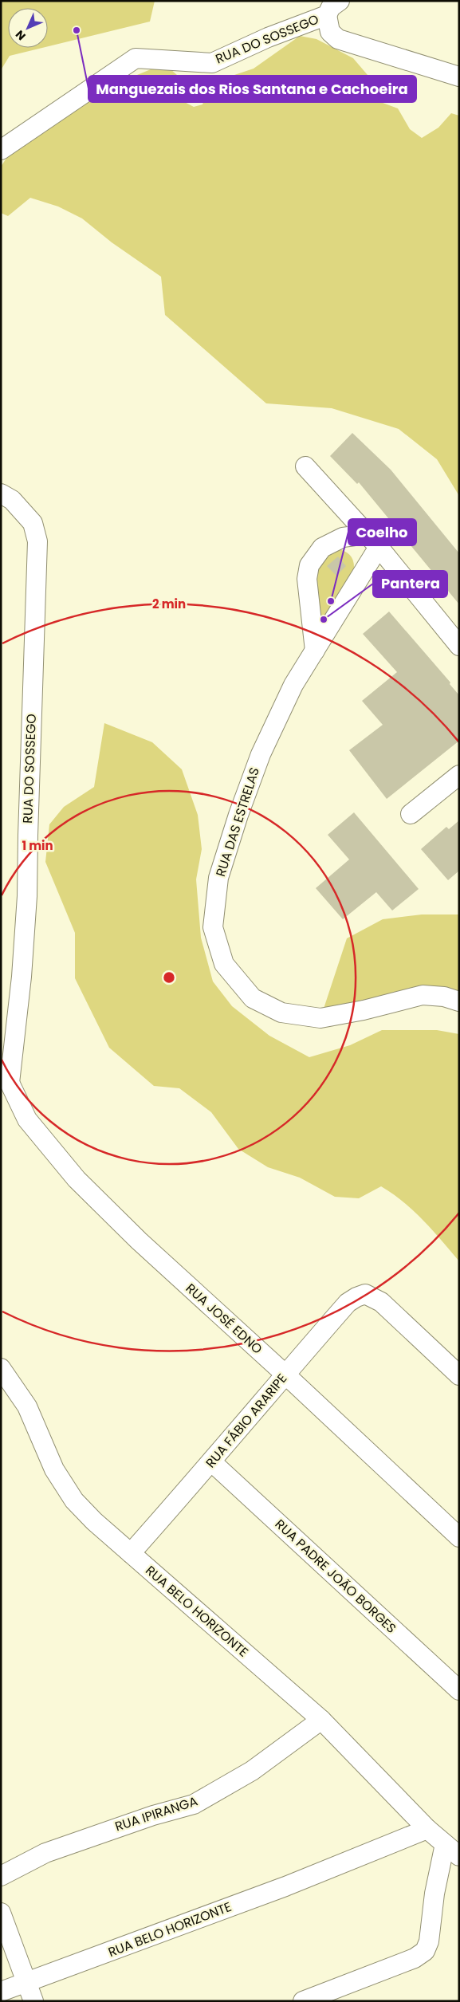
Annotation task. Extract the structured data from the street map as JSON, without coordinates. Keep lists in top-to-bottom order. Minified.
{"streets":{"street":["RUA DO SOSSEGO","RUA DAS ESTRELAS","RUA JOSÉ EDNO","RUA FÁBIO ARARIPE","RUA PADRE JOÃO BORGES","RUA BELO HORIZONTE","RUA IPIRANGA"]},"crossings":[["RUA DO SOSSEGO","RUA JOSÉ EDNO"],["RUA JOSÉ EDNO","RUA FÁBIO ARARIPE"],["RUA FÁBIO ARARIPE","RUA PADRE JOÃO BORGES"],["RUA FÁBIO ARARIPE","RUA BELO HORIZONTE"],["RUA BELO HORIZONTE","RUA IPIRANGA"]],"places":["Manguezais dos Rios Santana e Cachoeira","Coelho","Pantera"],"north":"bottom left","rings":["2 min","1 min"]}
